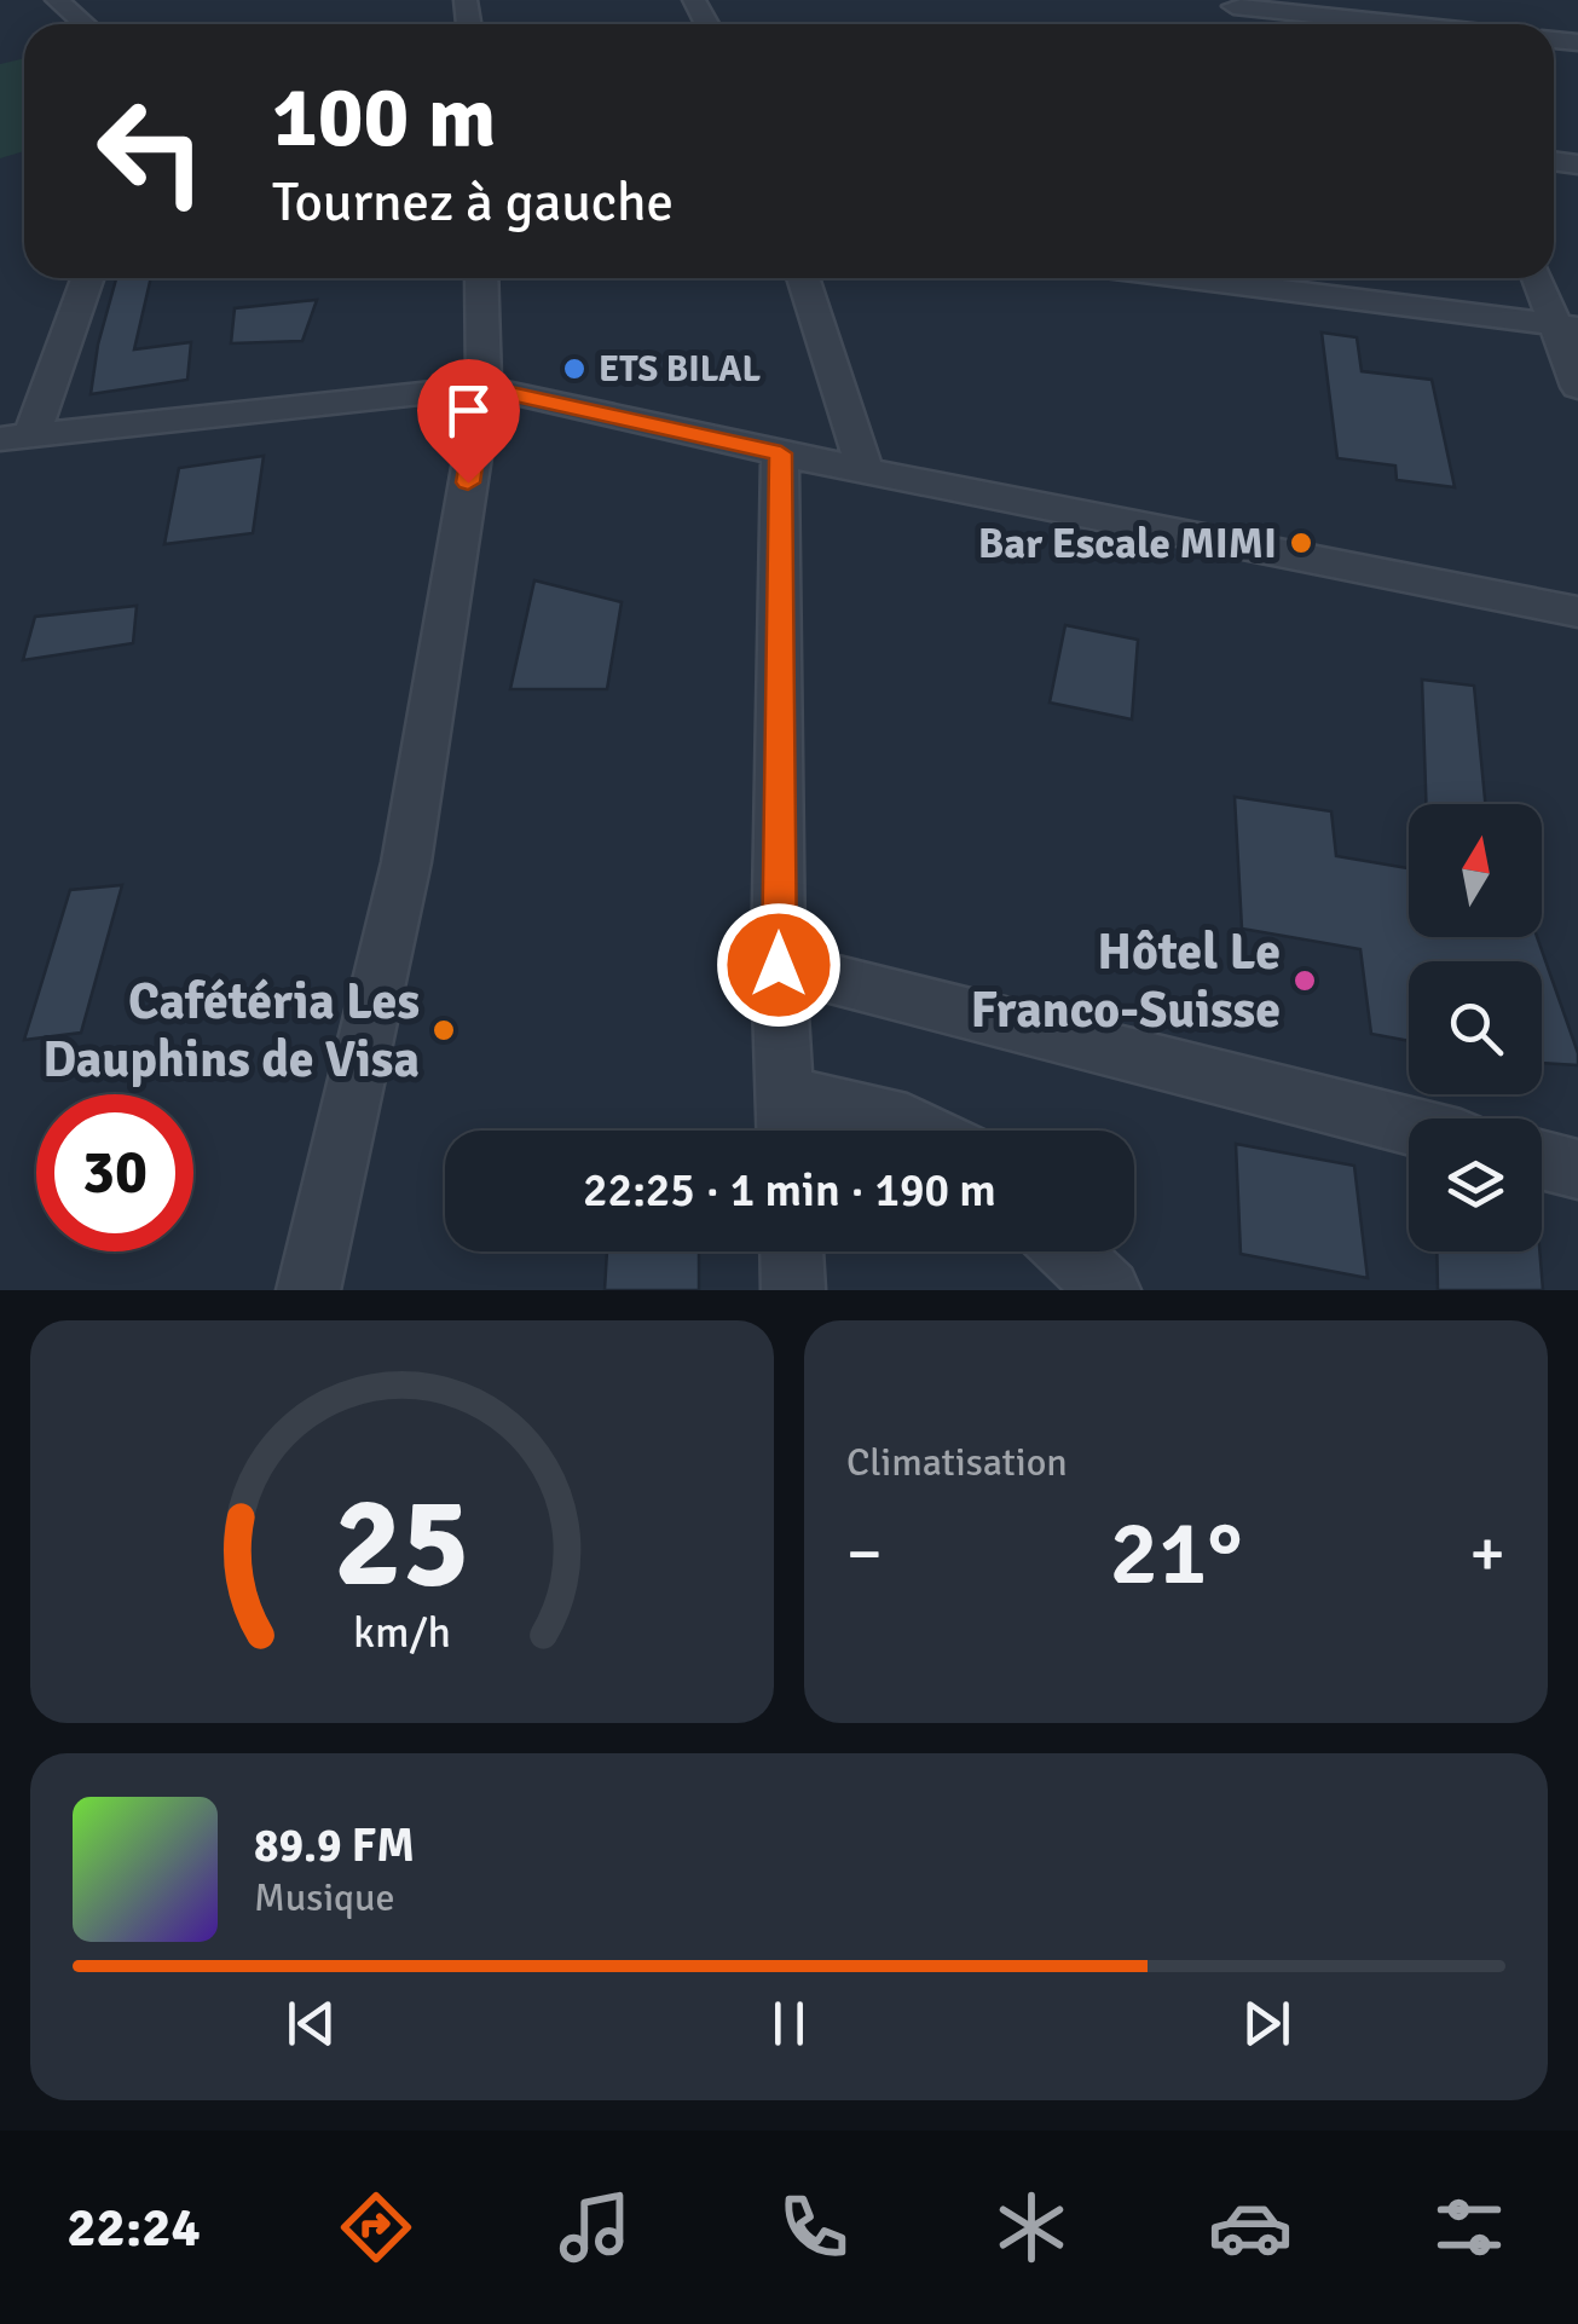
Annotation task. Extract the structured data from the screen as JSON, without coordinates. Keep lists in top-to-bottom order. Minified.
{"places":["ETS BILAL","Bar Escale MIMI","Hôtel Le Franco-Suisse","Cafétéria Les Dauphins de Visa"],"north":"top","page":{"turn":["100 m","Tournez à gauche"],"limit":"30","trip":"22:25 · 1 min · 190 m","tile":"Climatisation","heat":["−","21°","+"],"song":["89.9 FM","Musique"],"tabs":"22:24","gauge":["25","km/h"]}}
